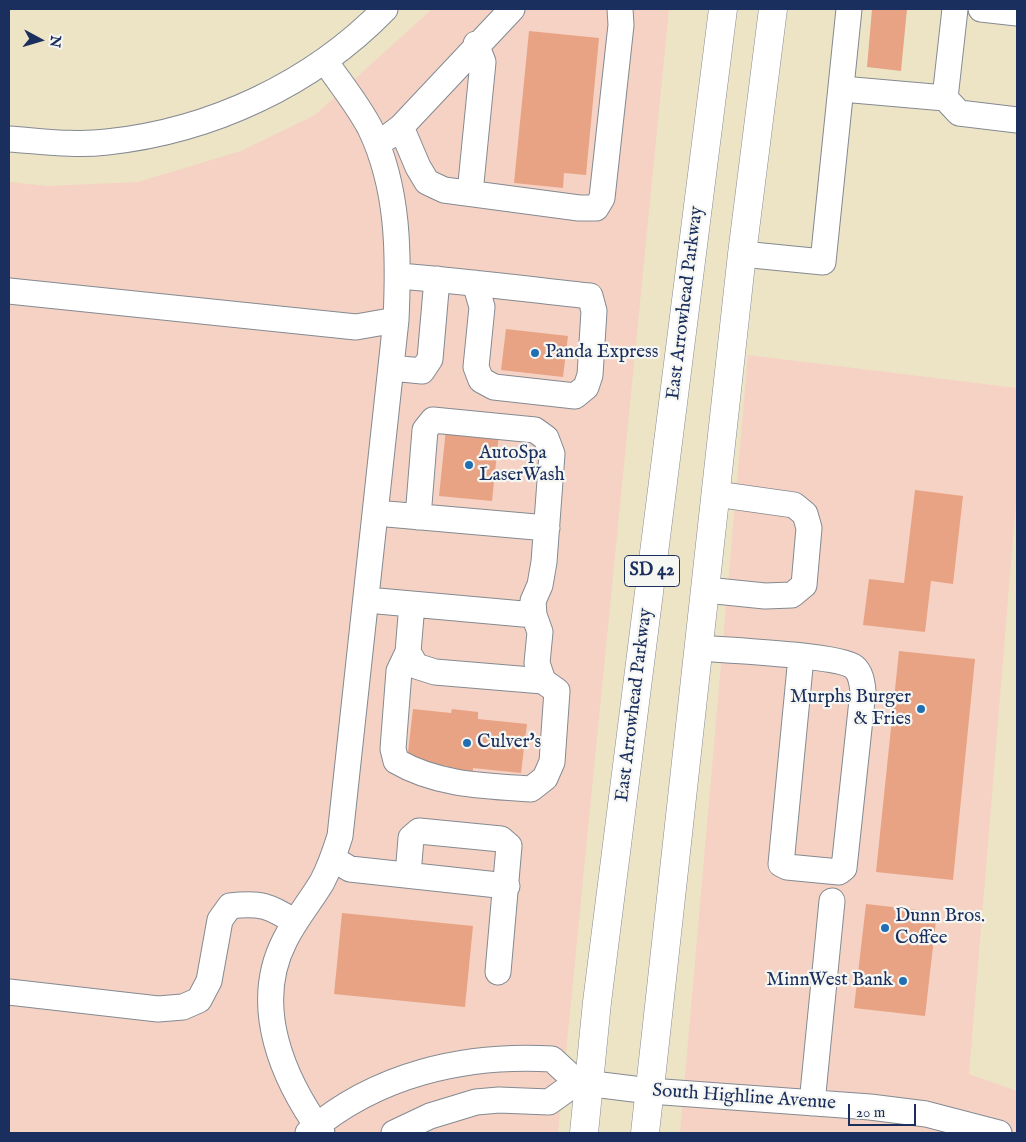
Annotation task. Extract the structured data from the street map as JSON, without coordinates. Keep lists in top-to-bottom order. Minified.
{"streets":{"main road":["East Arrowhead Parkway","SD 42"],"street":["South Highline Avenue"]},"crossings":[["East Arrowhead Parkway","South Highline Avenue"],["SD 42","South Highline Avenue"]],"places":["Panda Express","AutoSpa LaserWash","Murphs Burger & Fries","Culver's","Dunn Bros. Coffee","MinnWest Bank"],"scale_bar":"20 m","north":"right"}
